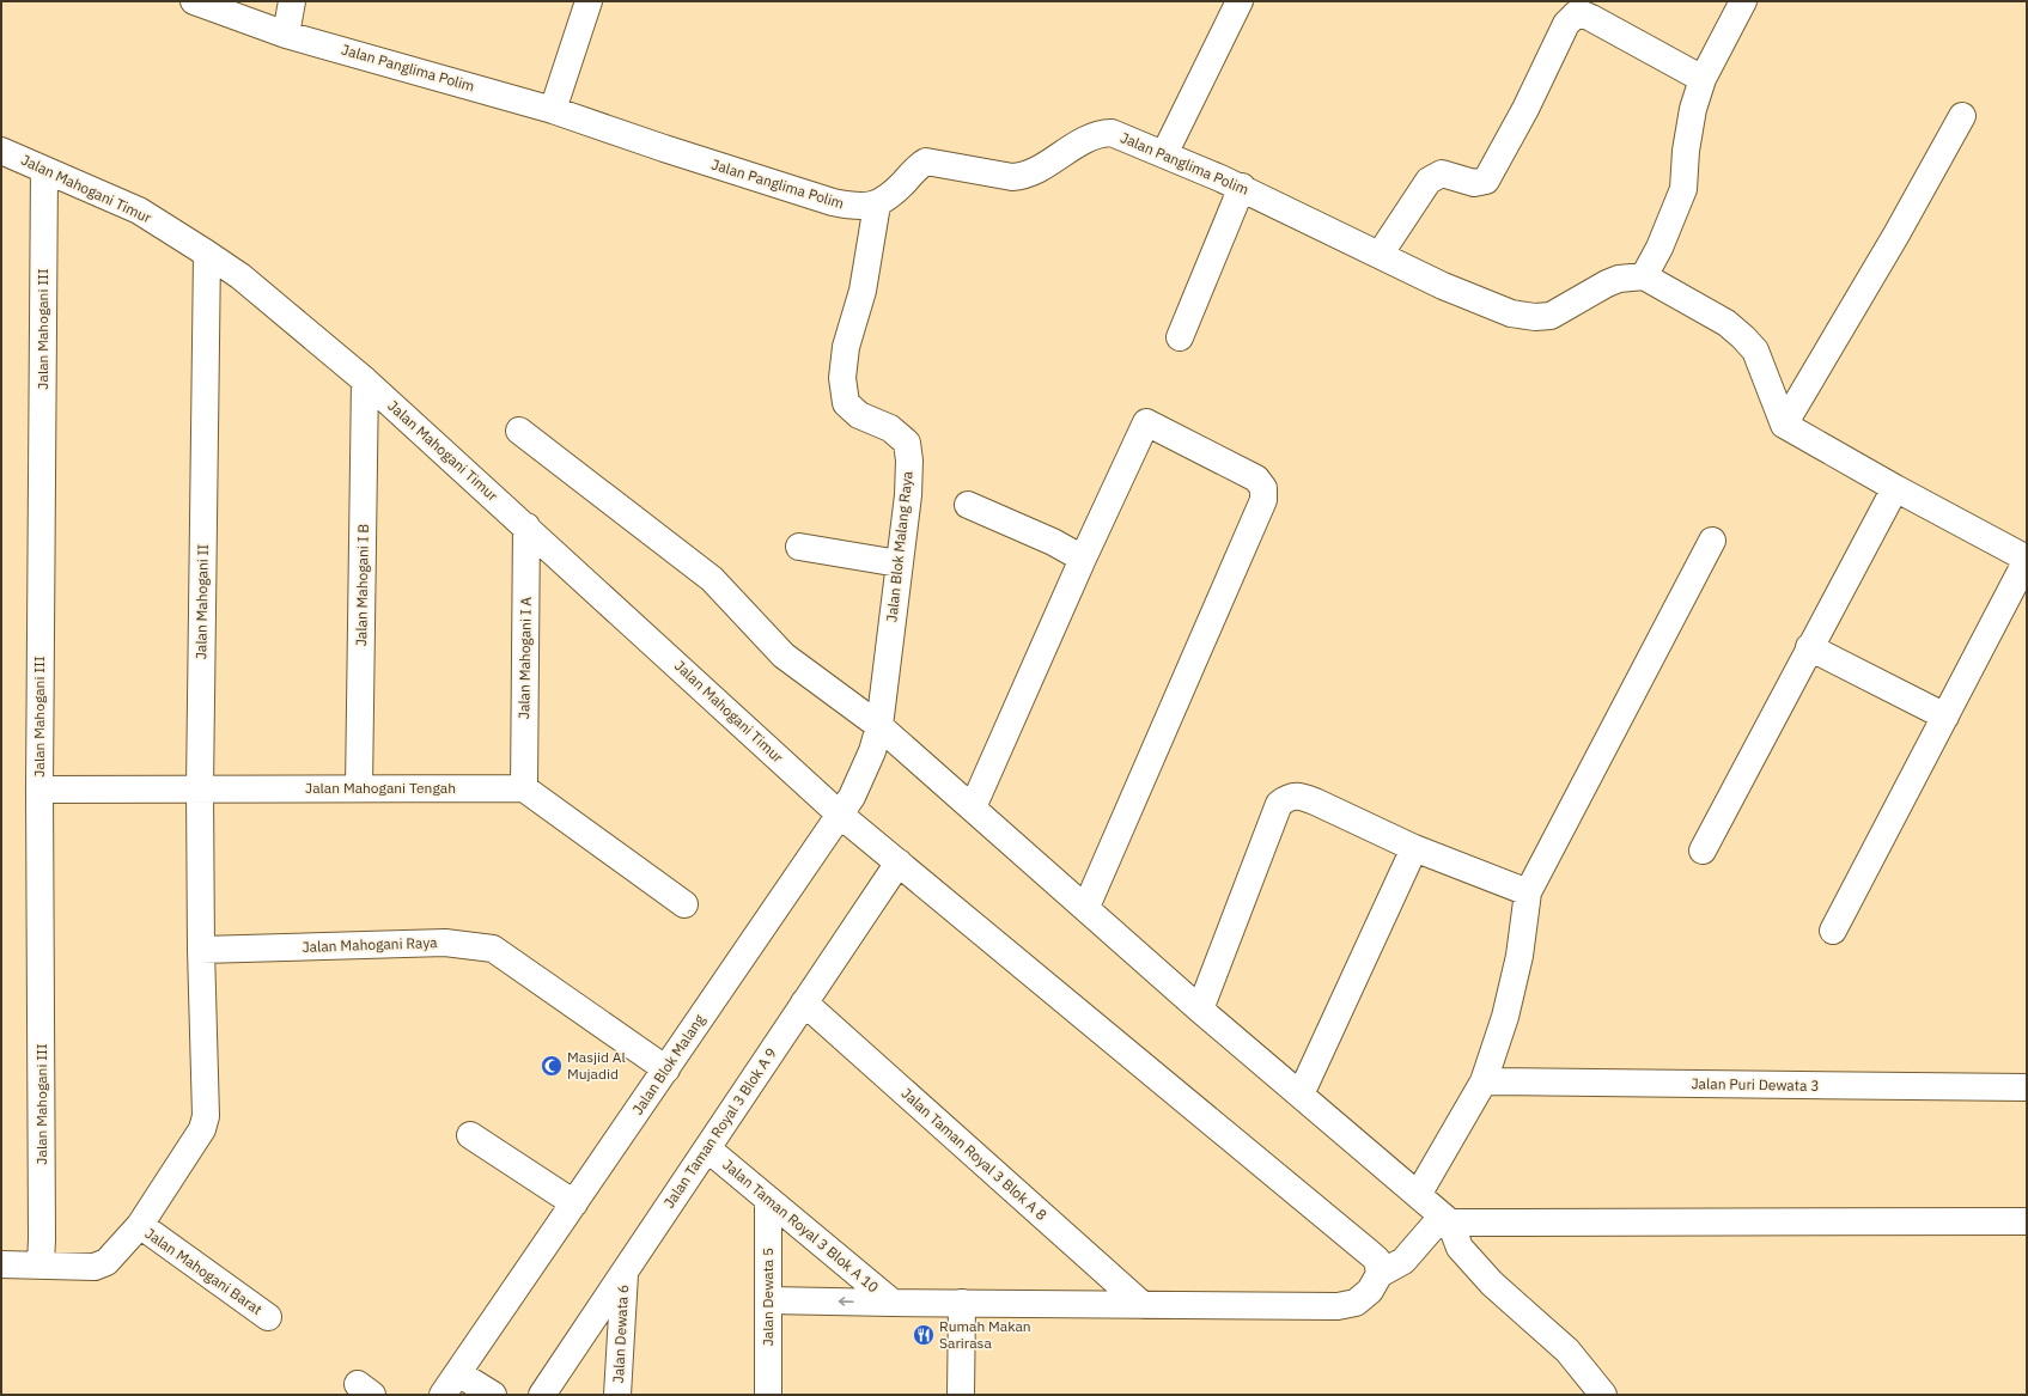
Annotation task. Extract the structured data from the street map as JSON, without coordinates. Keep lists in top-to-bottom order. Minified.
{"streets":{"street":["Jalan Panglima Polim","Jalan Mahogani Timur","Jalan Mahogani III","Jalan Blok Malang Raya","Jalan Mahogani I B","Jalan Mahogani II","Jalan Mahogani I A","Jalan Mahogani Tengah","Jalan Mahogani Raya","Jalan Blok Malang","Jalan Puri Dewata 3","Jalan Taman Royal 3 Blok A 9","Jalan Taman Royal 3 Blok A 8","Jalan Taman Royal 3 Blok A 10","Jalan Mahogani Barat","Jalan Dewata 5","Jalan Dewata 6"]},"crossings":[["Jalan Panglima Polim","Jalan Blok Malang Raya"],["Jalan Mahogani Timur","Jalan Mahogani III"],["Jalan Mahogani Timur","Jalan Mahogani I B"],["Jalan Mahogani Timur","Jalan Mahogani II"],["Jalan Mahogani Timur","Jalan Mahogani I A"],["Jalan Mahogani Timur","Jalan Blok Malang"],["Jalan Mahogani Timur","Jalan Taman Royal 3 Blok A 9"],["Jalan Mahogani III","Jalan Mahogani Tengah"],["Jalan Blok Malang Raya","Jalan Blok Malang"],["Jalan Mahogani I B","Jalan Mahogani Tengah"],["Jalan Mahogani II","Jalan Mahogani Tengah"],["Jalan Mahogani II","Jalan Mahogani Raya"],["Jalan Mahogani I A","Jalan Mahogani Tengah"],["Jalan Mahogani Raya","Jalan Blok Malang"],["Jalan Taman Royal 3 Blok A 9","Jalan Taman Royal 3 Blok A 8"],["Jalan Taman Royal 3 Blok A 9","Jalan Taman Royal 3 Blok A 10"],["Jalan Taman Royal 3 Blok A 9","Jalan Dewata 6"],["Jalan Taman Royal 3 Blok A 10","Jalan Dewata 5"]],"places":{"mosque":["Masjid Al Mujadid"],"restaurant":["Rumah Makan Sarirasa"]}}
